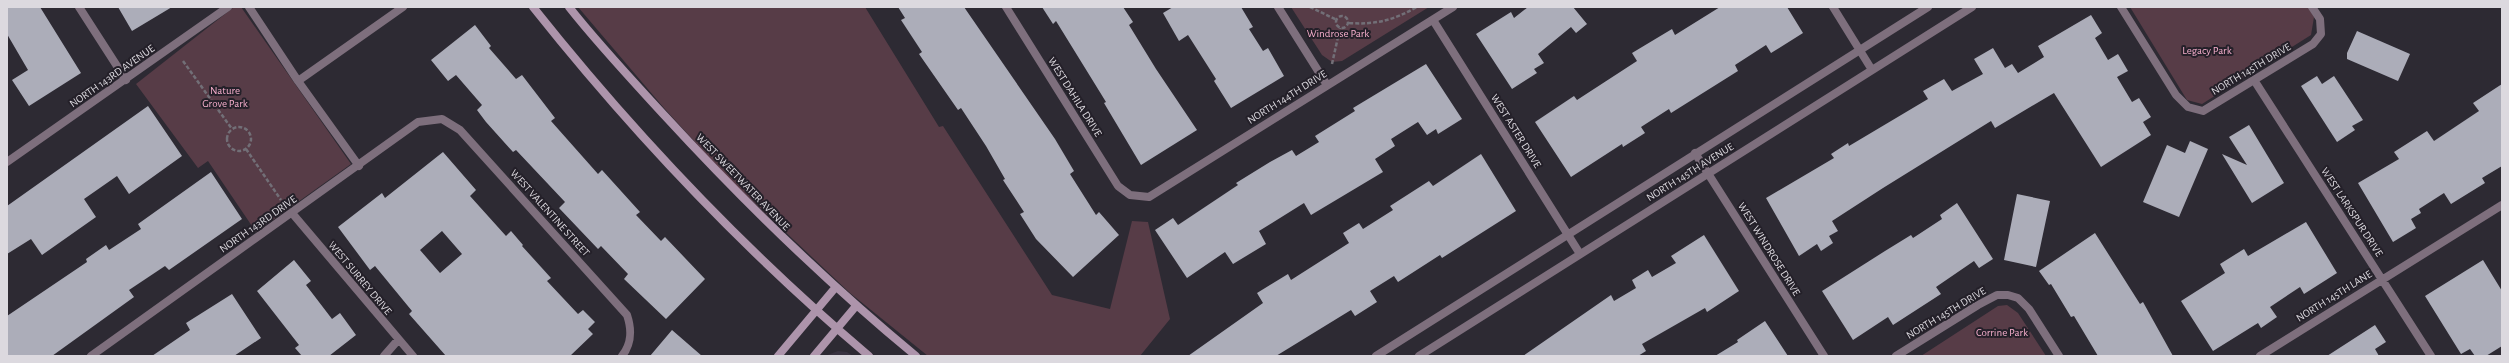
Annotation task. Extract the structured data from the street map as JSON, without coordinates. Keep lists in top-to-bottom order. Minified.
{"streets":{"street":["NORTH 145TH DRIVE","NORTH 143RD AVENUE","WEST DAHILA DRIVE","NORTH 144TH DRIVE","WEST ASTER DRIVE","NORTH 145TH AVENUE","WEST SWEETWATER AVENUE","WEST LARKSPUR DRIVE","WEST VALENTINE STREET","NORTH 143RD DRIVE","WEST WINDROSE DRIVE","WEST SURREY DRIVE","NORTH 145TH LANE"]},"crossings":[["NORTH 145TH DRIVE","WEST LARKSPUR DRIVE"],["WEST DAHILA DRIVE","NORTH 144TH DRIVE"],["NORTH 144TH DRIVE","WEST ASTER DRIVE"],["WEST ASTER DRIVE","NORTH 145TH AVENUE"],["NORTH 145TH AVENUE","WEST WINDROSE DRIVE"],["WEST LARKSPUR DRIVE","NORTH 145TH LANE"],["WEST VALENTINE STREET","NORTH 143RD DRIVE"],["NORTH 143RD DRIVE","WEST SURREY DRIVE"]],"parks":["Windrose Park","Legacy Park","Nature Grove Park","Corrine Park"]}
